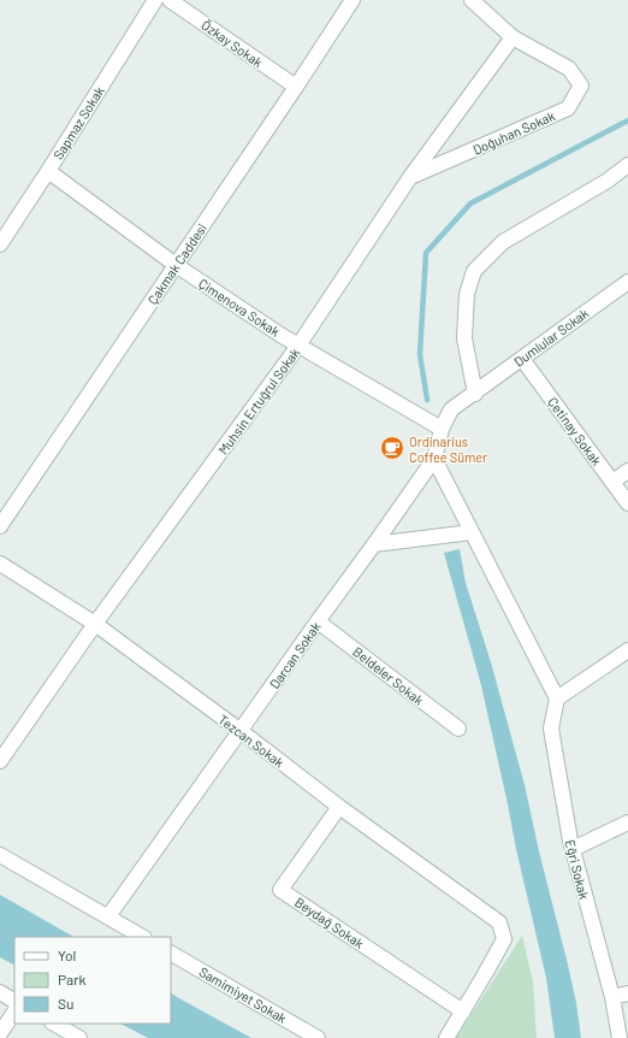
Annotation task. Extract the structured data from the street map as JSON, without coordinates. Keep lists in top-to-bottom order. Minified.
{"streets":{"street":["Özkay Sokak","Sapmaz Sokak","Doğuhan Sokak","Çakmak Caddesi","Çimenova Sokak","Dumlular Sokak","Muhsin Ertuğrul Sokak","Çetinay Sokak","Darcan Sokak","Beldeler Sokak","Tezcan Sokak","Eğri Sokak","Beydağ Sokak","Samimiyet Sokak"]},"crossings":[["Özkay Sokak","Çakmak Caddesi"],["Sapmaz Sokak","Çimenova Sokak"],["Doğuhan Sokak","Muhsin Ertuğrul Sokak"],["Çakmak Caddesi","Çimenova Sokak"],["Çimenova Sokak","Muhsin Ertuğrul Sokak"],["Çimenova Sokak","Darcan Sokak"],["Dumlular Sokak","Çetinay Sokak"],["Dumlular Sokak","Darcan Sokak"],["Muhsin Ertuğrul Sokak","Tezcan Sokak"],["Darcan Sokak","Beldeler Sokak"],["Darcan Sokak","Tezcan Sokak"],["Tezcan Sokak","Beydağ Sokak"]],"places":{"cafe":["Ordinarius Coffee Sümer"]},"legend":["Yol","Park","Su"]}
